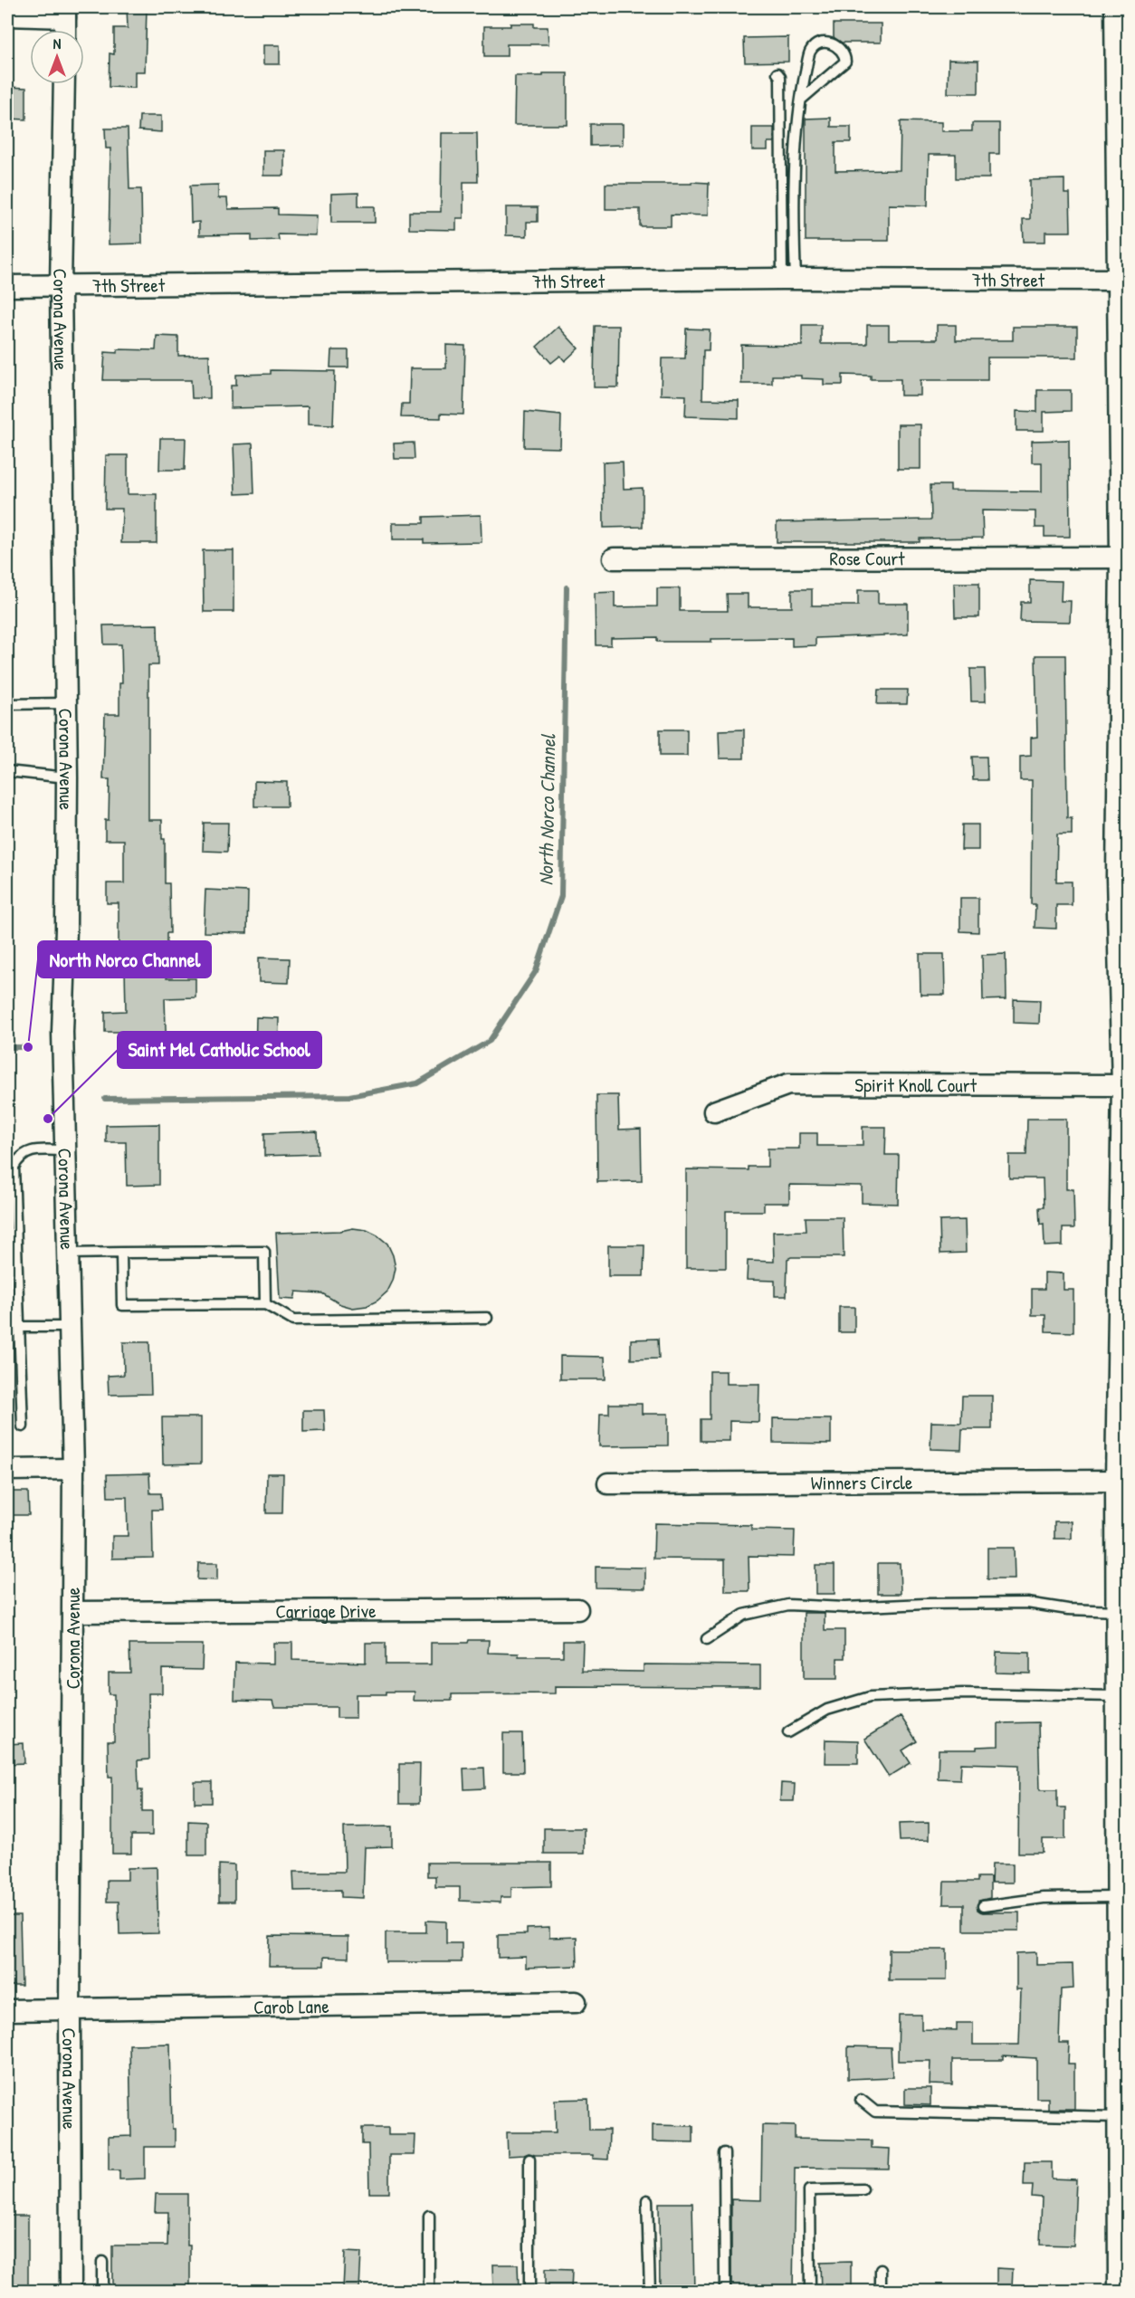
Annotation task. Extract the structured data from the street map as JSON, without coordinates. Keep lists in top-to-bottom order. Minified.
{"streets":{"street":["7th Street","Corona Avenue","Rose Court","Spirit Knoll Court","Winners Circle","Carriage Drive","Carob Lane"]},"crossings":[["7th Street","Corona Avenue"],["Corona Avenue","Carriage Drive"],["Corona Avenue","Carob Lane"]],"water":["North Norco Channel"],"places":["North Norco Channel","Saint Mel Catholic School"],"north":"top"}
